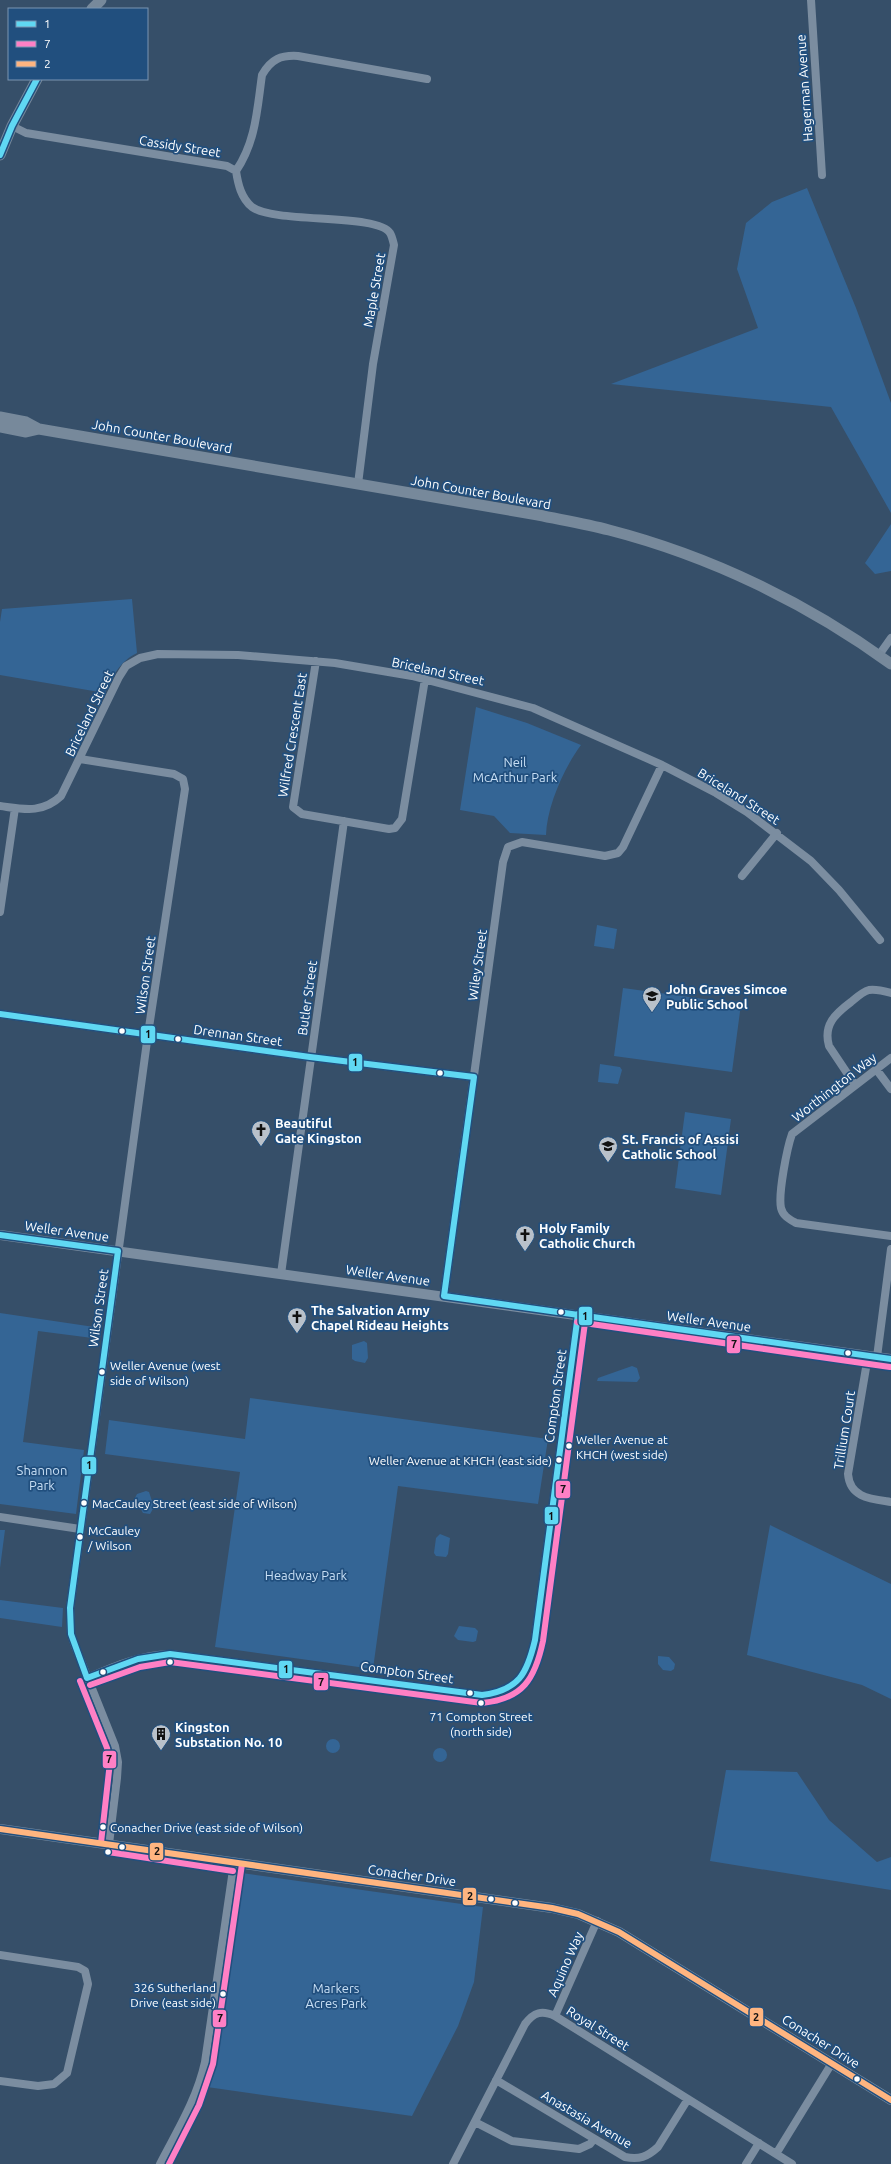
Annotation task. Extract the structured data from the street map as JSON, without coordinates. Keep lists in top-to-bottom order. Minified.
{"streets":{"main road":["John Counter Boulevard"],"street":["Hagerman Avenue","Cassidy Street","Maple Street","Briceland Street","Wilfred Crescent East","Wiley Street","Wilson Street","Butler Street","Drennan Street","Worthington Way","Weller Avenue","Compton Street","Trillium Court","Conacher Drive","Aquino Way","Royal Street","Anastasia Avenue"]},"crossings":[["Cassidy Street","Maple Street"],["Maple Street","John Counter Boulevard"],["Briceland Street","Wilfred Crescent East"],["Briceland Street","Wiley Street"],["Briceland Street","Wilson Street"],["Wilfred Crescent East","Butler Street"],["Wiley Street","Drennan Street"],["Wiley Street","Weller Avenue"],["Wilson Street","Drennan Street"],["Wilson Street","Weller Avenue"],["Wilson Street","Compton Street"],["Wilson Street","Conacher Drive"],["Butler Street","Drennan Street"],["Butler Street","Weller Avenue"],["Weller Avenue","Compton Street"],["Weller Avenue","Trillium Court"],["Conacher Drive","Aquino Way"],["Aquino Way","Royal Street"],["Royal Street","Anastasia Avenue"]],"parks":["Neil McArthur Park","Shannon Park","Headway Park","Markers Acres Park"],"places":{"school or university":["John Graves Simcoe Public School","St. Francis of Assisi Catholic School"],"church":["Beautiful Gate Kingston","Holy Family Catholic Church","The Salvation Army Chapel Rideau Heights"],"other":["Weller Avenue (west side of Wilson)","Weller Avenue at KHCH (west side)","Weller Avenue at KHCH (east side)","MacCauley Street (east side of Wilson)","McCauley / Wilson","71 Compton Street (north side)","Conacher Drive (east side of Wilson)","326 Sutherland Drive (east side)"],"building":["Kingston Substation No. 10"]},"lines":["transit line 1","transit line 7","transit line 2"],"legend":["1","7","2"]}
